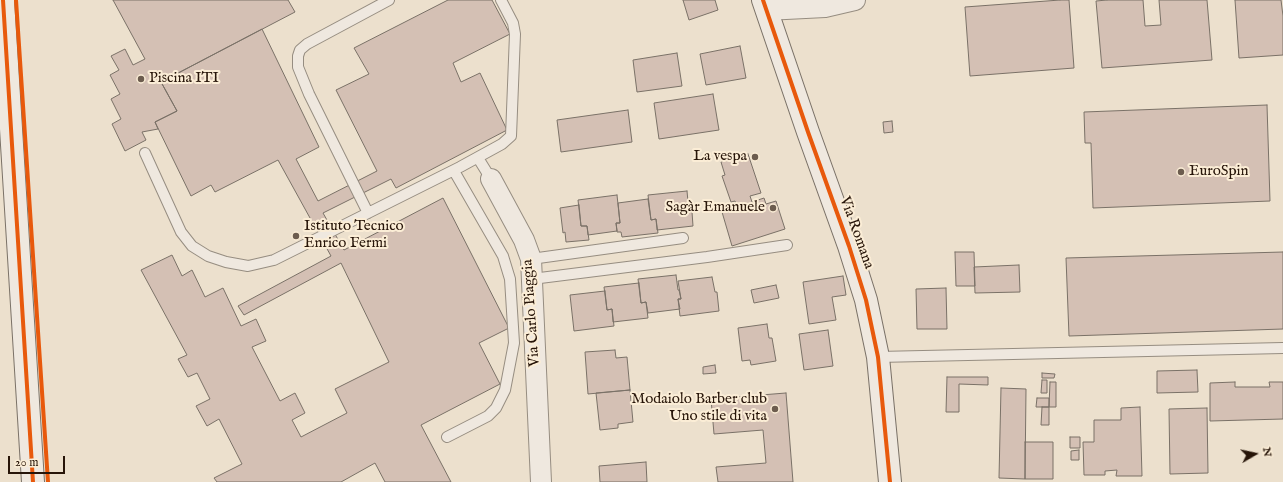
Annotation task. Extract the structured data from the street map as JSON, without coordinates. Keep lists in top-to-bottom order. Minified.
{"streets":{"main road":["Via Romana"],"street":["Via Carlo Piaggia"]},"places":["Piscina ITI","La vespa","EuroSpin","Sagàr Emanuele","Istituto Tecnico Enrico Fermi","Modaiolo Barber club Uno stile di vita"],"scale_bar":"20 m","north":"right"}
